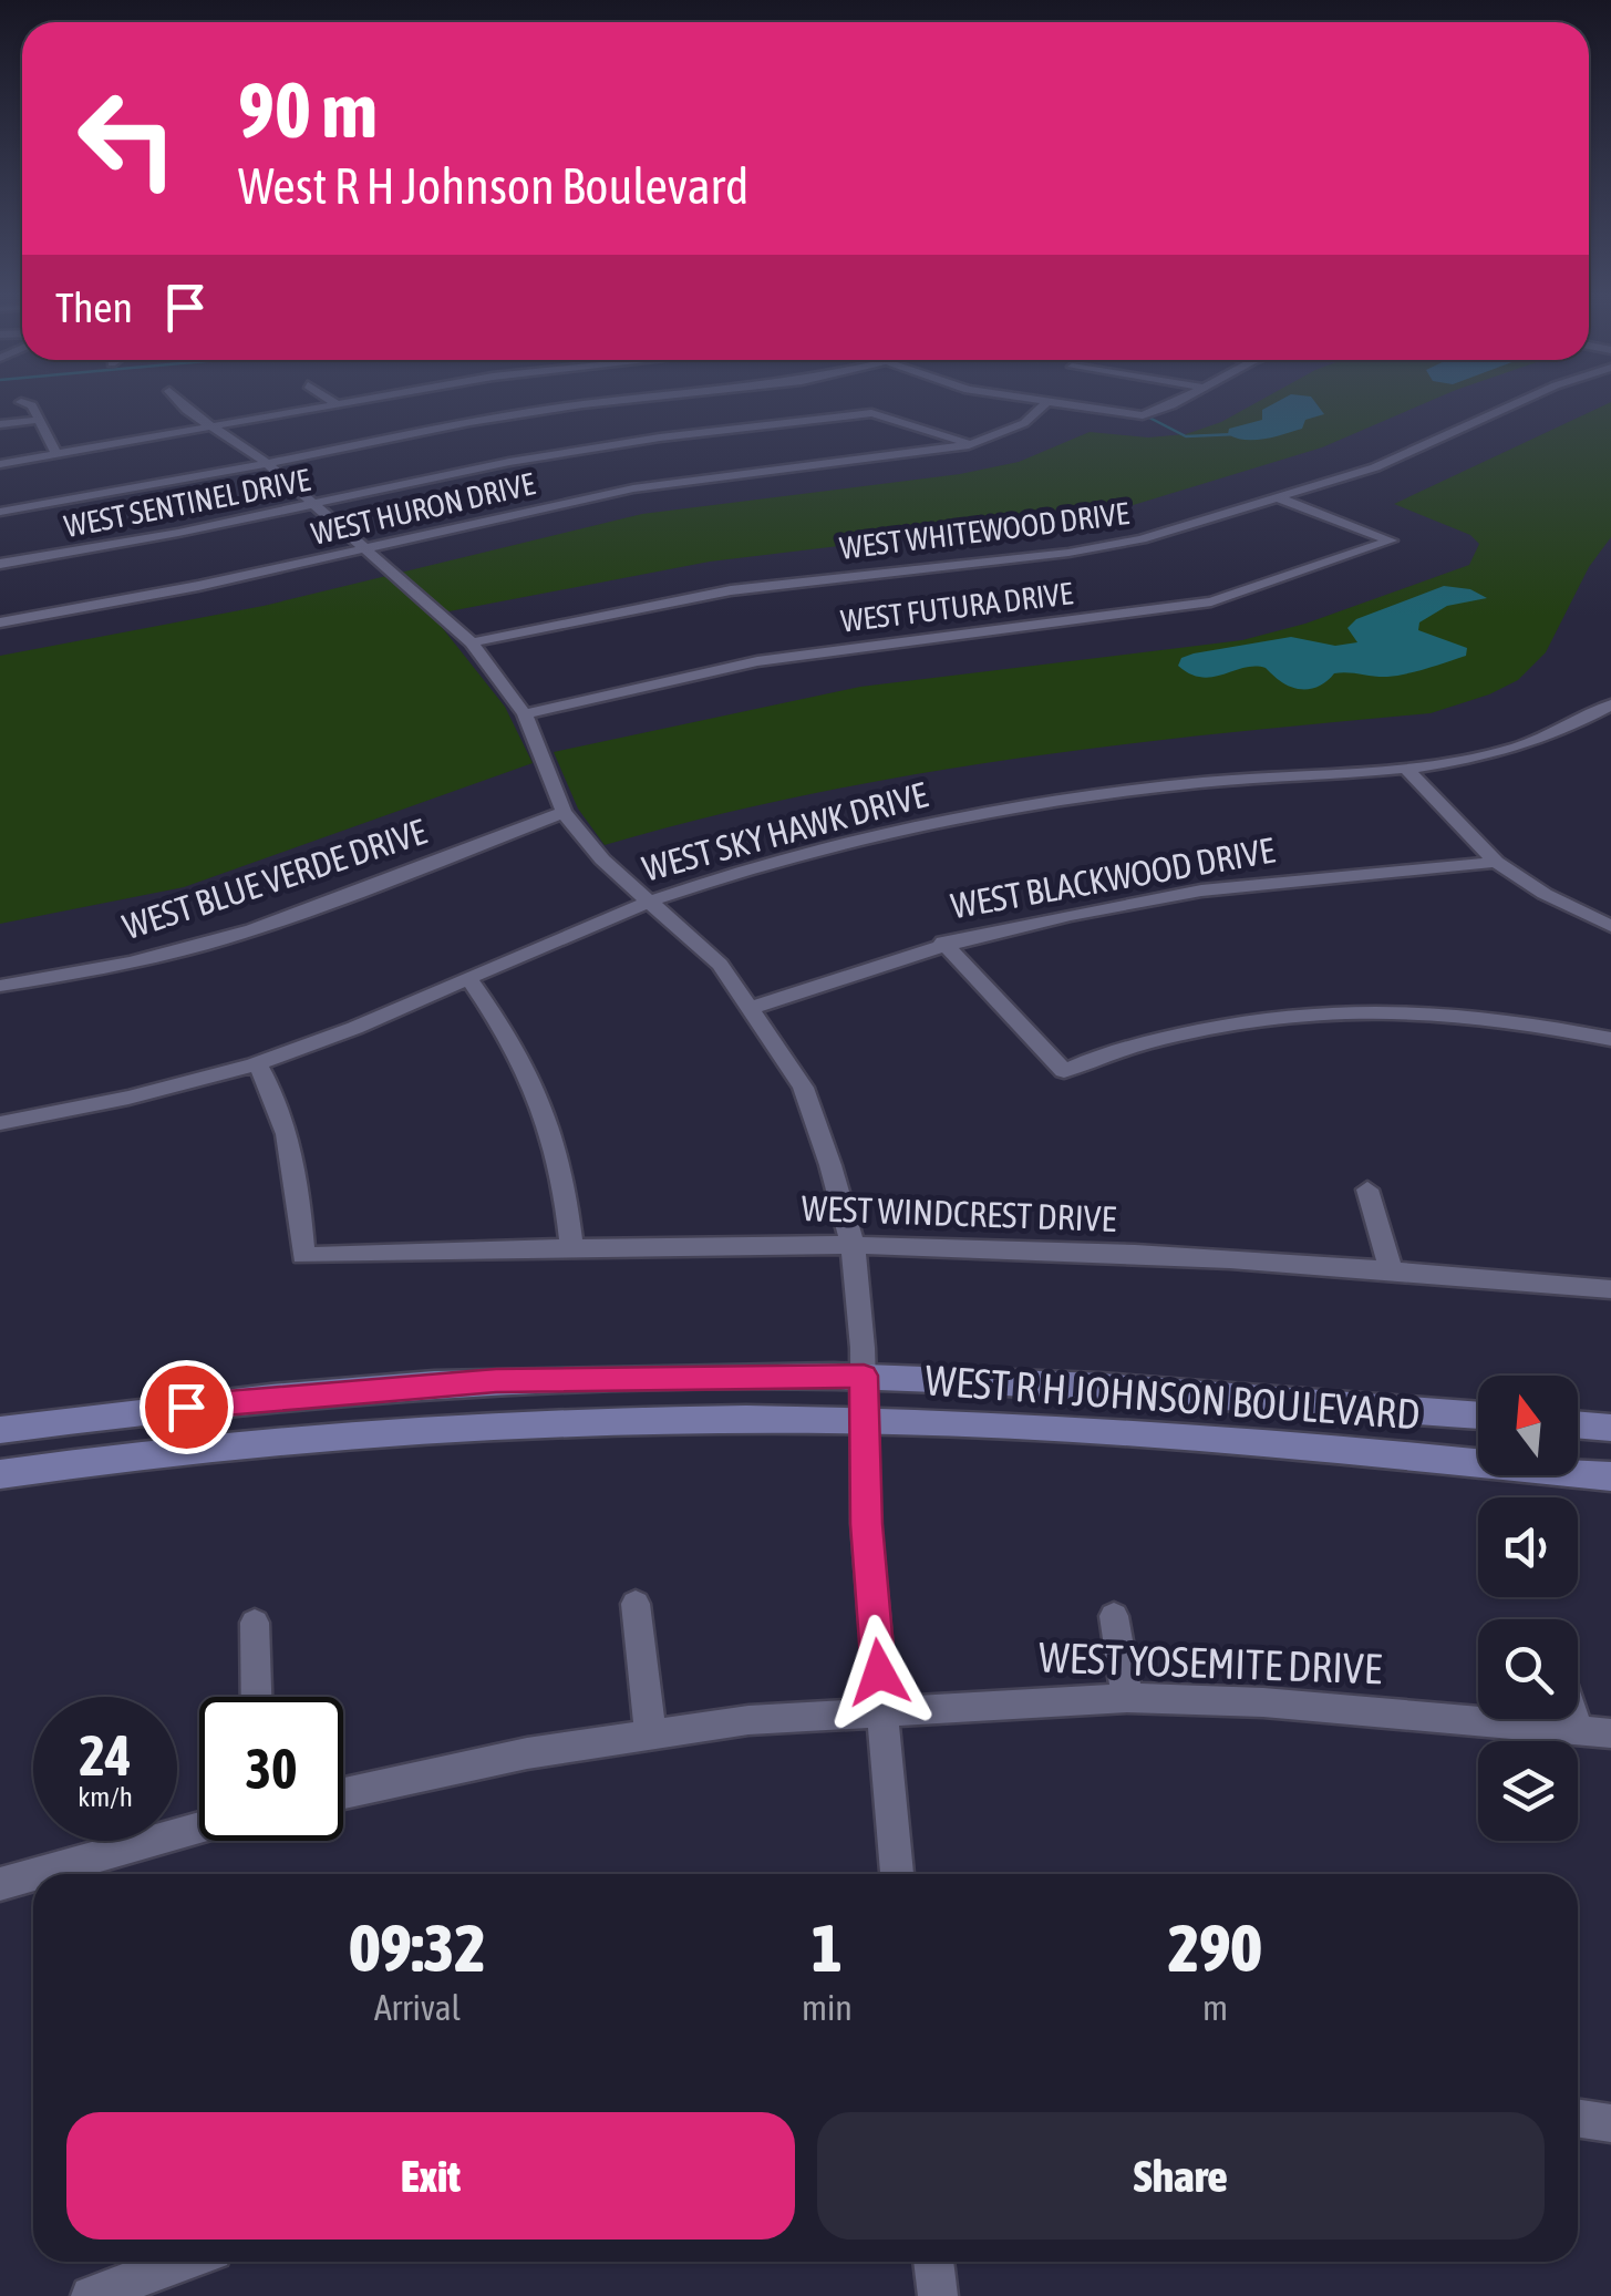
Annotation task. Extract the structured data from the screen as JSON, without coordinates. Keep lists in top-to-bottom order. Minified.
{"streets":{"main road":["WEST R H JOHNSON BOULEVARD"],"street":["WEST SENTINEL DRIVE","WEST HURON DRIVE","WEST WHITEWOOD DRIVE","WEST FUTURA DRIVE","WEST SKY HAWK DRIVE","WEST BLACKWOOD DRIVE","WEST BLUE VERDE DRIVE","WEST WINDCREST DRIVE","WEST YOSEMITE DRIVE"]},"crossings":[["WEST SENTINEL DRIVE","WEST HURON DRIVE"],["WEST WHITEWOOD DRIVE","WEST FUTURA DRIVE"],["WEST SKY HAWK DRIVE","WEST WINDCREST DRIVE"]],"north":"top","page":{"turn":["90 m","West R H Johnson Boulevard"],"then":"Then","speed":"24 km/h","limit":"30","eta":["09:32","Arrival","1","min","290","m"],"buttons":["Exit","Share"]}}
